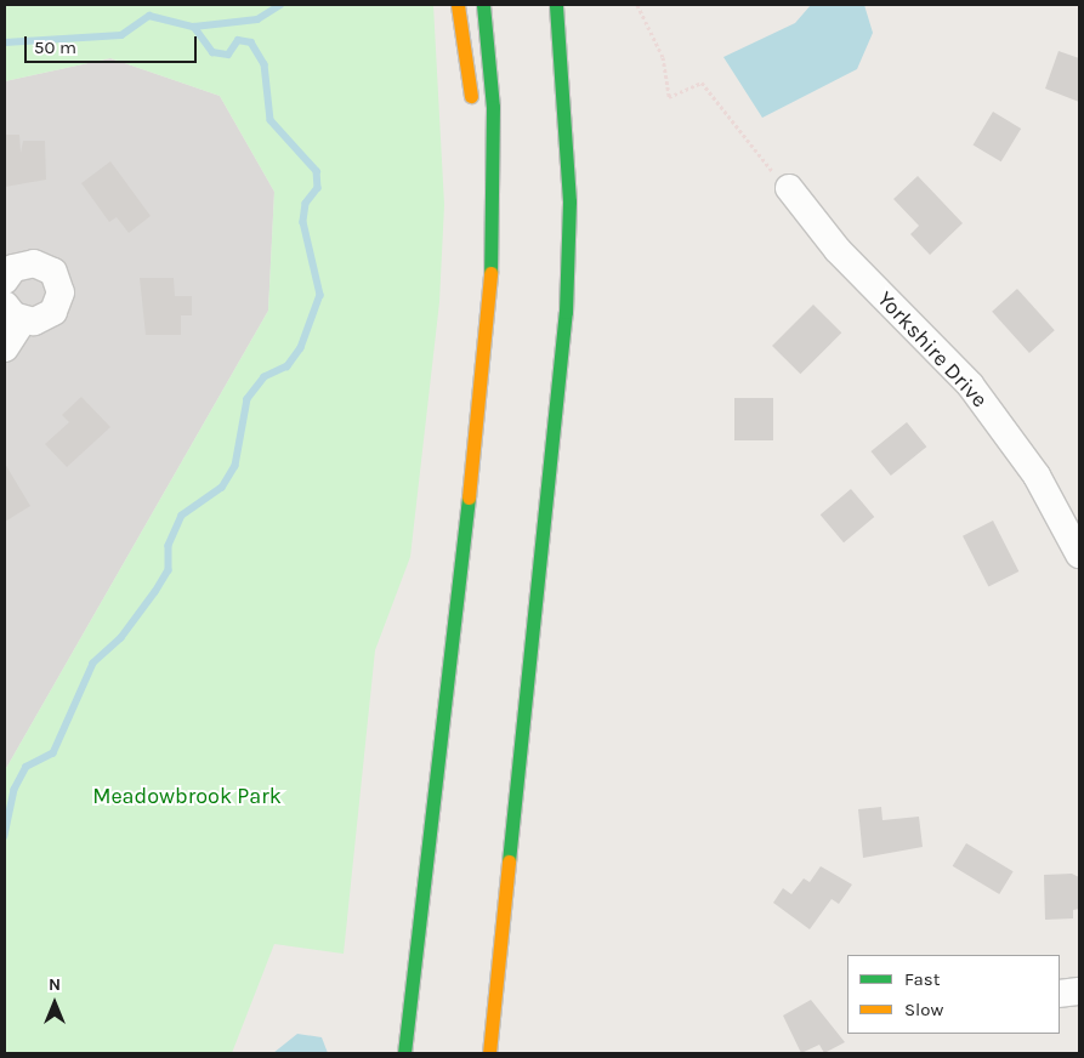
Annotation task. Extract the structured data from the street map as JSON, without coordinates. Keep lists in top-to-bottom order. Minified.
{"streets":{"street":["Yorkshire Drive"]},"parks":["Meadowbrook Park"],"legend":["Fast","Slow"],"scale_bar":"50 m","north":"top"}
